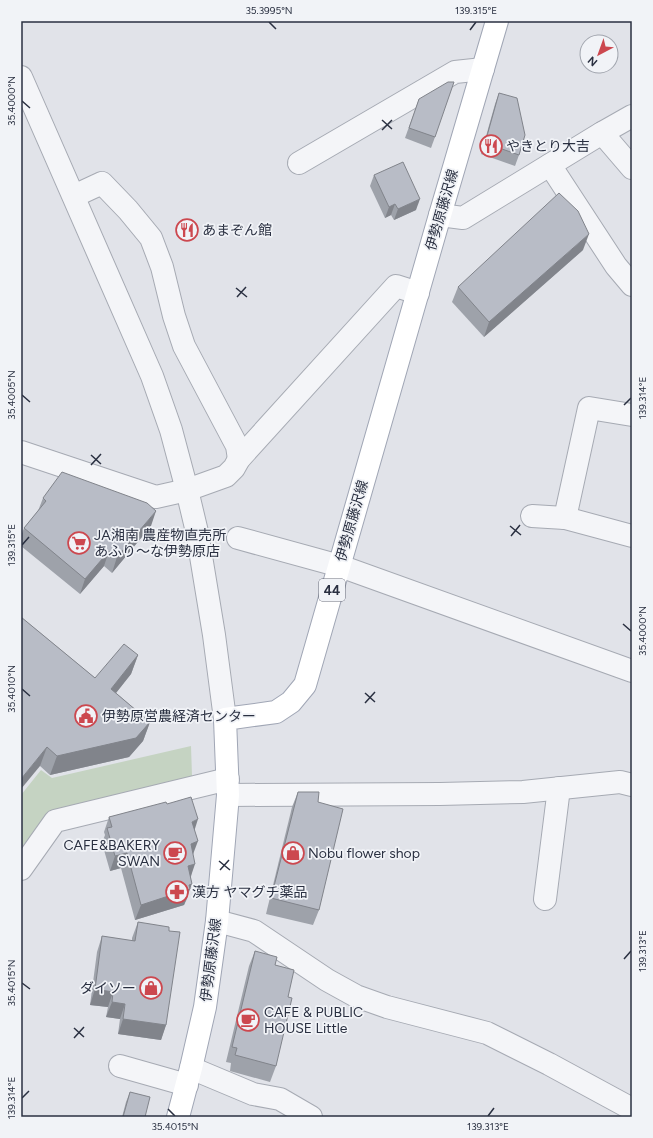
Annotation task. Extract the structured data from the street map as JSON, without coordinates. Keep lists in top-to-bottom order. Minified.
{"streets":{"main road":["伊勢原藤沢線","44"]},"places":{"restaurant":["やきとり大吉","あまぞん館"],"supermarket":["JA湘南 農産物直売所 あふり～な伊勢原店"],"public building":["伊勢原営農経済センター"],"cafe":["CAFE&BAKERY SWAN","CAFE & PUBLIC HOUSE Little"],"shop":["Nobu flower shop","ダイソー"],"pharmacy":["漢方 ヤマグチ薬品"]},"north":"bottom left","coordinates":["35.3995°N","139.315°E","35.4000°N","35.4005°N","139.314°E","35.4010°N","139.313°E","35.4015°N"]}
